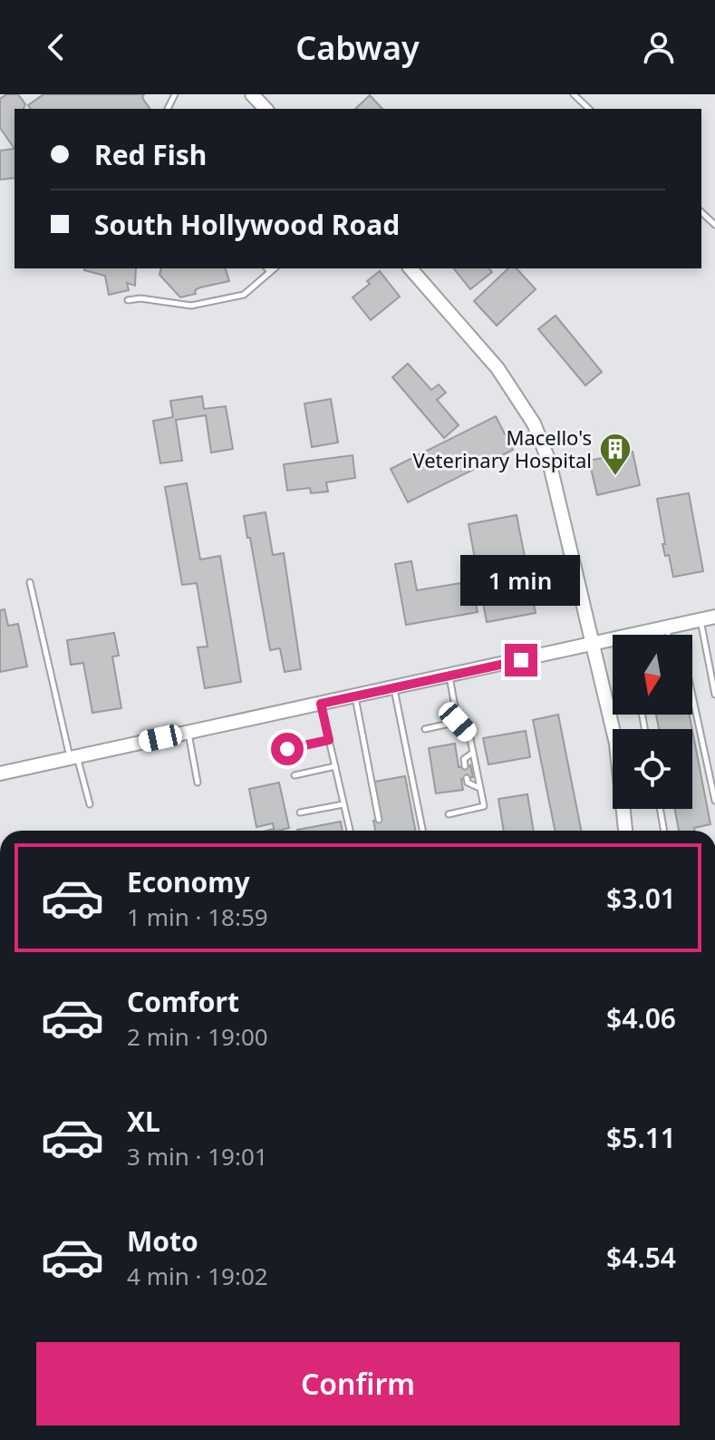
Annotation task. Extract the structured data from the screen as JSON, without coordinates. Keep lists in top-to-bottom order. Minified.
{"places":{"building":["Macello's Veterinary Hospital"]},"north":"bottom","page":{"header":"Cabway","banner":["Red Fish","South Hollywood Road"],"bubble":"1 min","list":[{"name":"Economy","note":"1 min · 18:59","value":"$3.01"},{"name":"Comfort","note":"2 min · 19:00","value":"$4.06"},{"name":"XL","note":"3 min · 19:01","value":"$5.11"},{"name":"Moto","note":"4 min · 19:02","value":"$4.54"}],"buttons":"Confirm"}}
